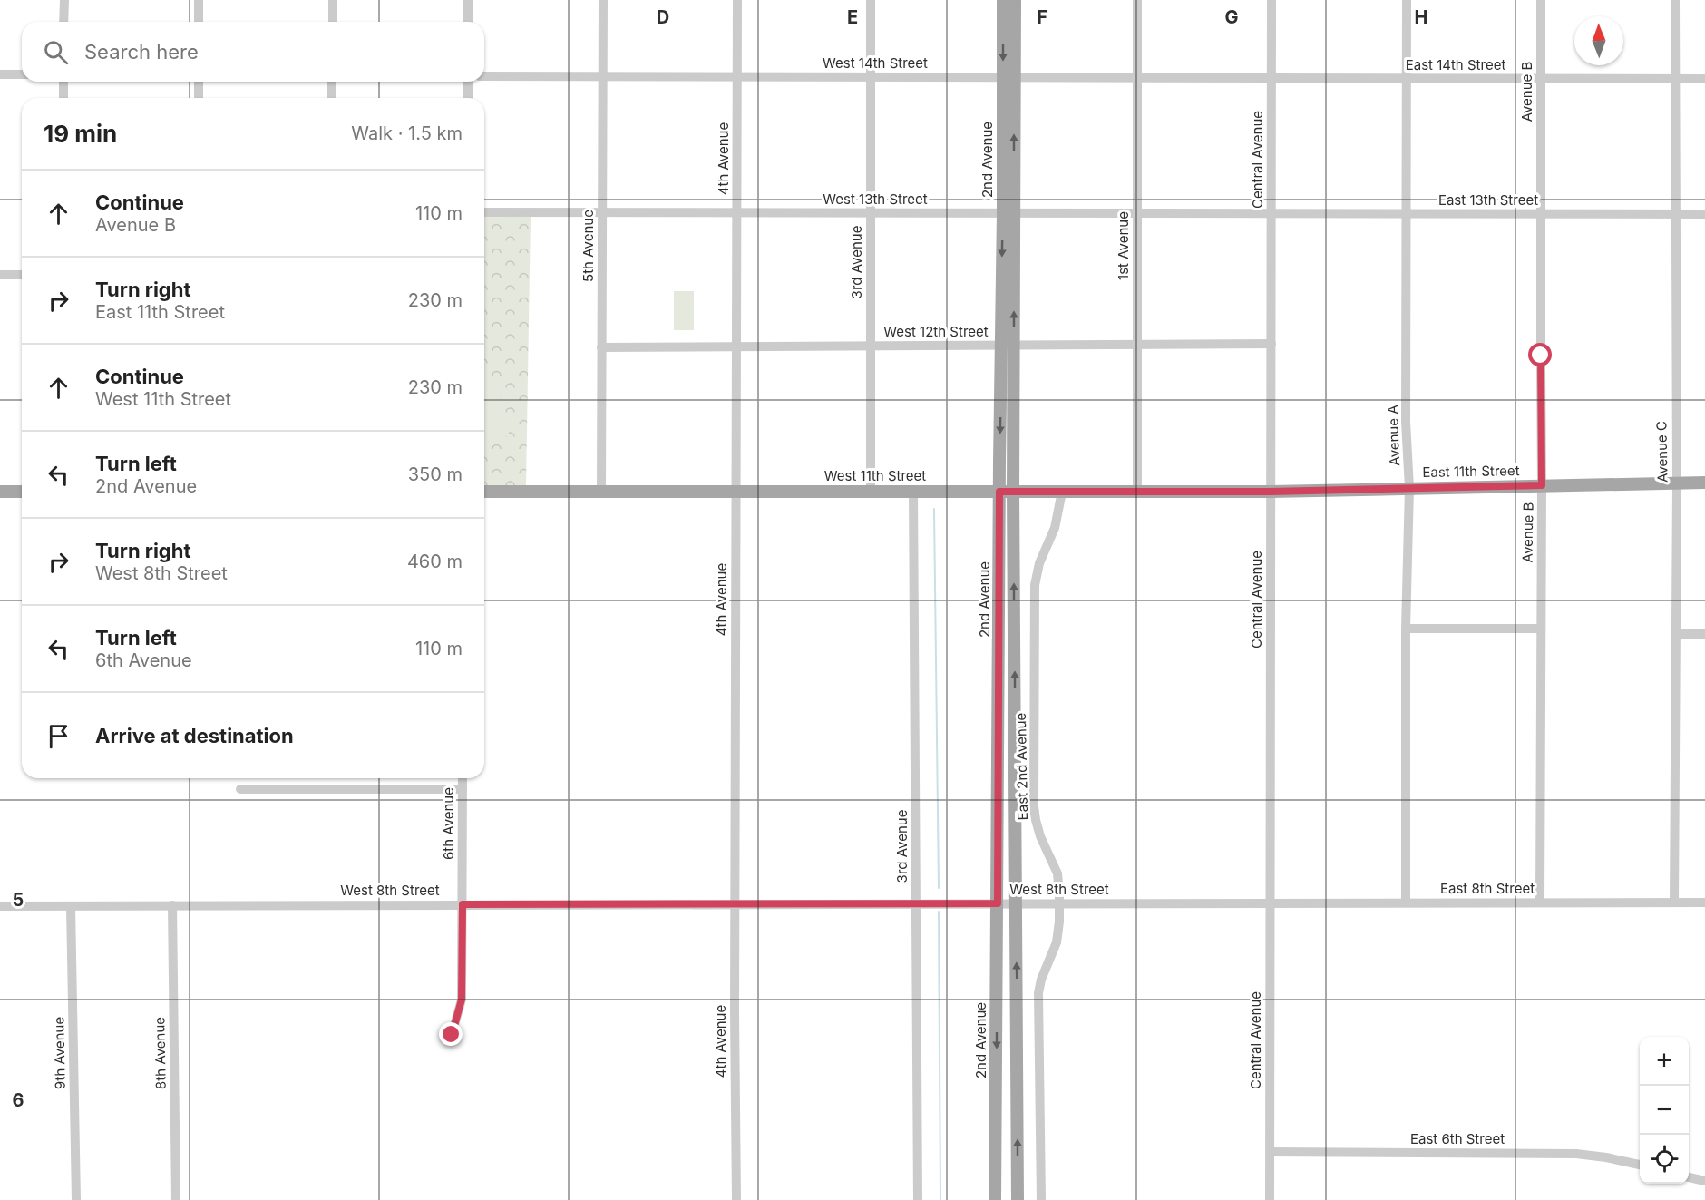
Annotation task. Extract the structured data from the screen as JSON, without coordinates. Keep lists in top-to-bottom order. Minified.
{"streets":{"main road":["2nd Avenue","East 11th Street","West 11th Street"],"street":["West 14th Street","East 14th Street","Avenue B","4th Avenue","Central Avenue","West 13th Street","East 13th Street","5th Avenue","1st Avenue","3rd Avenue","West 12th Street","Avenue A","Avenue C","East 2nd Avenue","6th Avenue","East 8th Street","West 8th Street","9th Avenue","8th Avenue","East 6th Street"]},"crossings":[["West 14th Street","East 14th Street"],["West 14th Street","4th Avenue"],["West 14th Street","2nd Avenue"],["West 14th Street","Central Avenue"],["West 14th Street","5th Avenue"],["West 14th Street","1st Avenue"],["West 14th Street","3rd Avenue"],["East 14th Street","Avenue B"],["East 14th Street","Central Avenue"],["East 14th Street","Avenue A"],["East 14th Street","Avenue C"],["Avenue B","East 13th Street"],["Avenue B","East 11th Street"],["Avenue B","East 8th Street"],["4th Avenue","West 13th Street"],["4th Avenue","West 12th Street"],["4th Avenue","West 11th Street"],["4th Avenue","West 8th Street"],["2nd Avenue","West 13th Street"],["2nd Avenue","West 12th Street"],["2nd Avenue","West 11th Street"],["2nd Avenue","West 8th Street"],["Central Avenue","West 13th Street"],["Central Avenue","East 13th Street"],["Central Avenue","West 12th Street"],["Central Avenue","East 11th Street"],["Central Avenue","West 11th Street"],["Central Avenue","East 8th Street"],["Central Avenue","West 8th Street"],["Central Avenue","East 6th Street"],["West 13th Street","East 13th Street"],["West 13th Street","5th Avenue"],["West 13th Street","1st Avenue"],["West 13th Street","3rd Avenue"],["East 13th Street","Avenue A"],["East 13th Street","Avenue C"],["5th Avenue","West 12th Street"],["5th Avenue","West 11th Street"],["1st Avenue","West 12th Street"],["1st Avenue","West 11th Street"],["3rd Avenue","West 12th Street"],["3rd Avenue","West 11th Street"],["3rd Avenue","West 8th Street"],["Avenue A","East 11th Street"],["Avenue A","East 8th Street"],["Avenue C","East 11th Street"],["Avenue C","East 8th Street"],["East 11th Street","West 11th Street"],["West 11th Street","East 2nd Avenue"],["East 2nd Avenue","West 8th Street"],["6th Avenue","West 8th Street"],["East 8th Street","West 8th Street"],["West 8th Street","9th Avenue"],["West 8th Street","8th Avenue"]],"north":"top","page":{"search":"Search here","heading":["19 min","Walk · 1.5 km"],"list":[["Continue","Avenue B","110 m"],["Turn right","East 11th Street","230 m"],["Continue","West 11th Street","230 m"],["Turn left","2nd Avenue","350 m"],["Turn right","West 8th Street","460 m"],["Turn left","6th Avenue","110 m"],"Arrive at destination"],"map_buttons":["+","−"]},"grid":{"columns":["D","E","F","G","H"],"rows":["5","6"]}}
